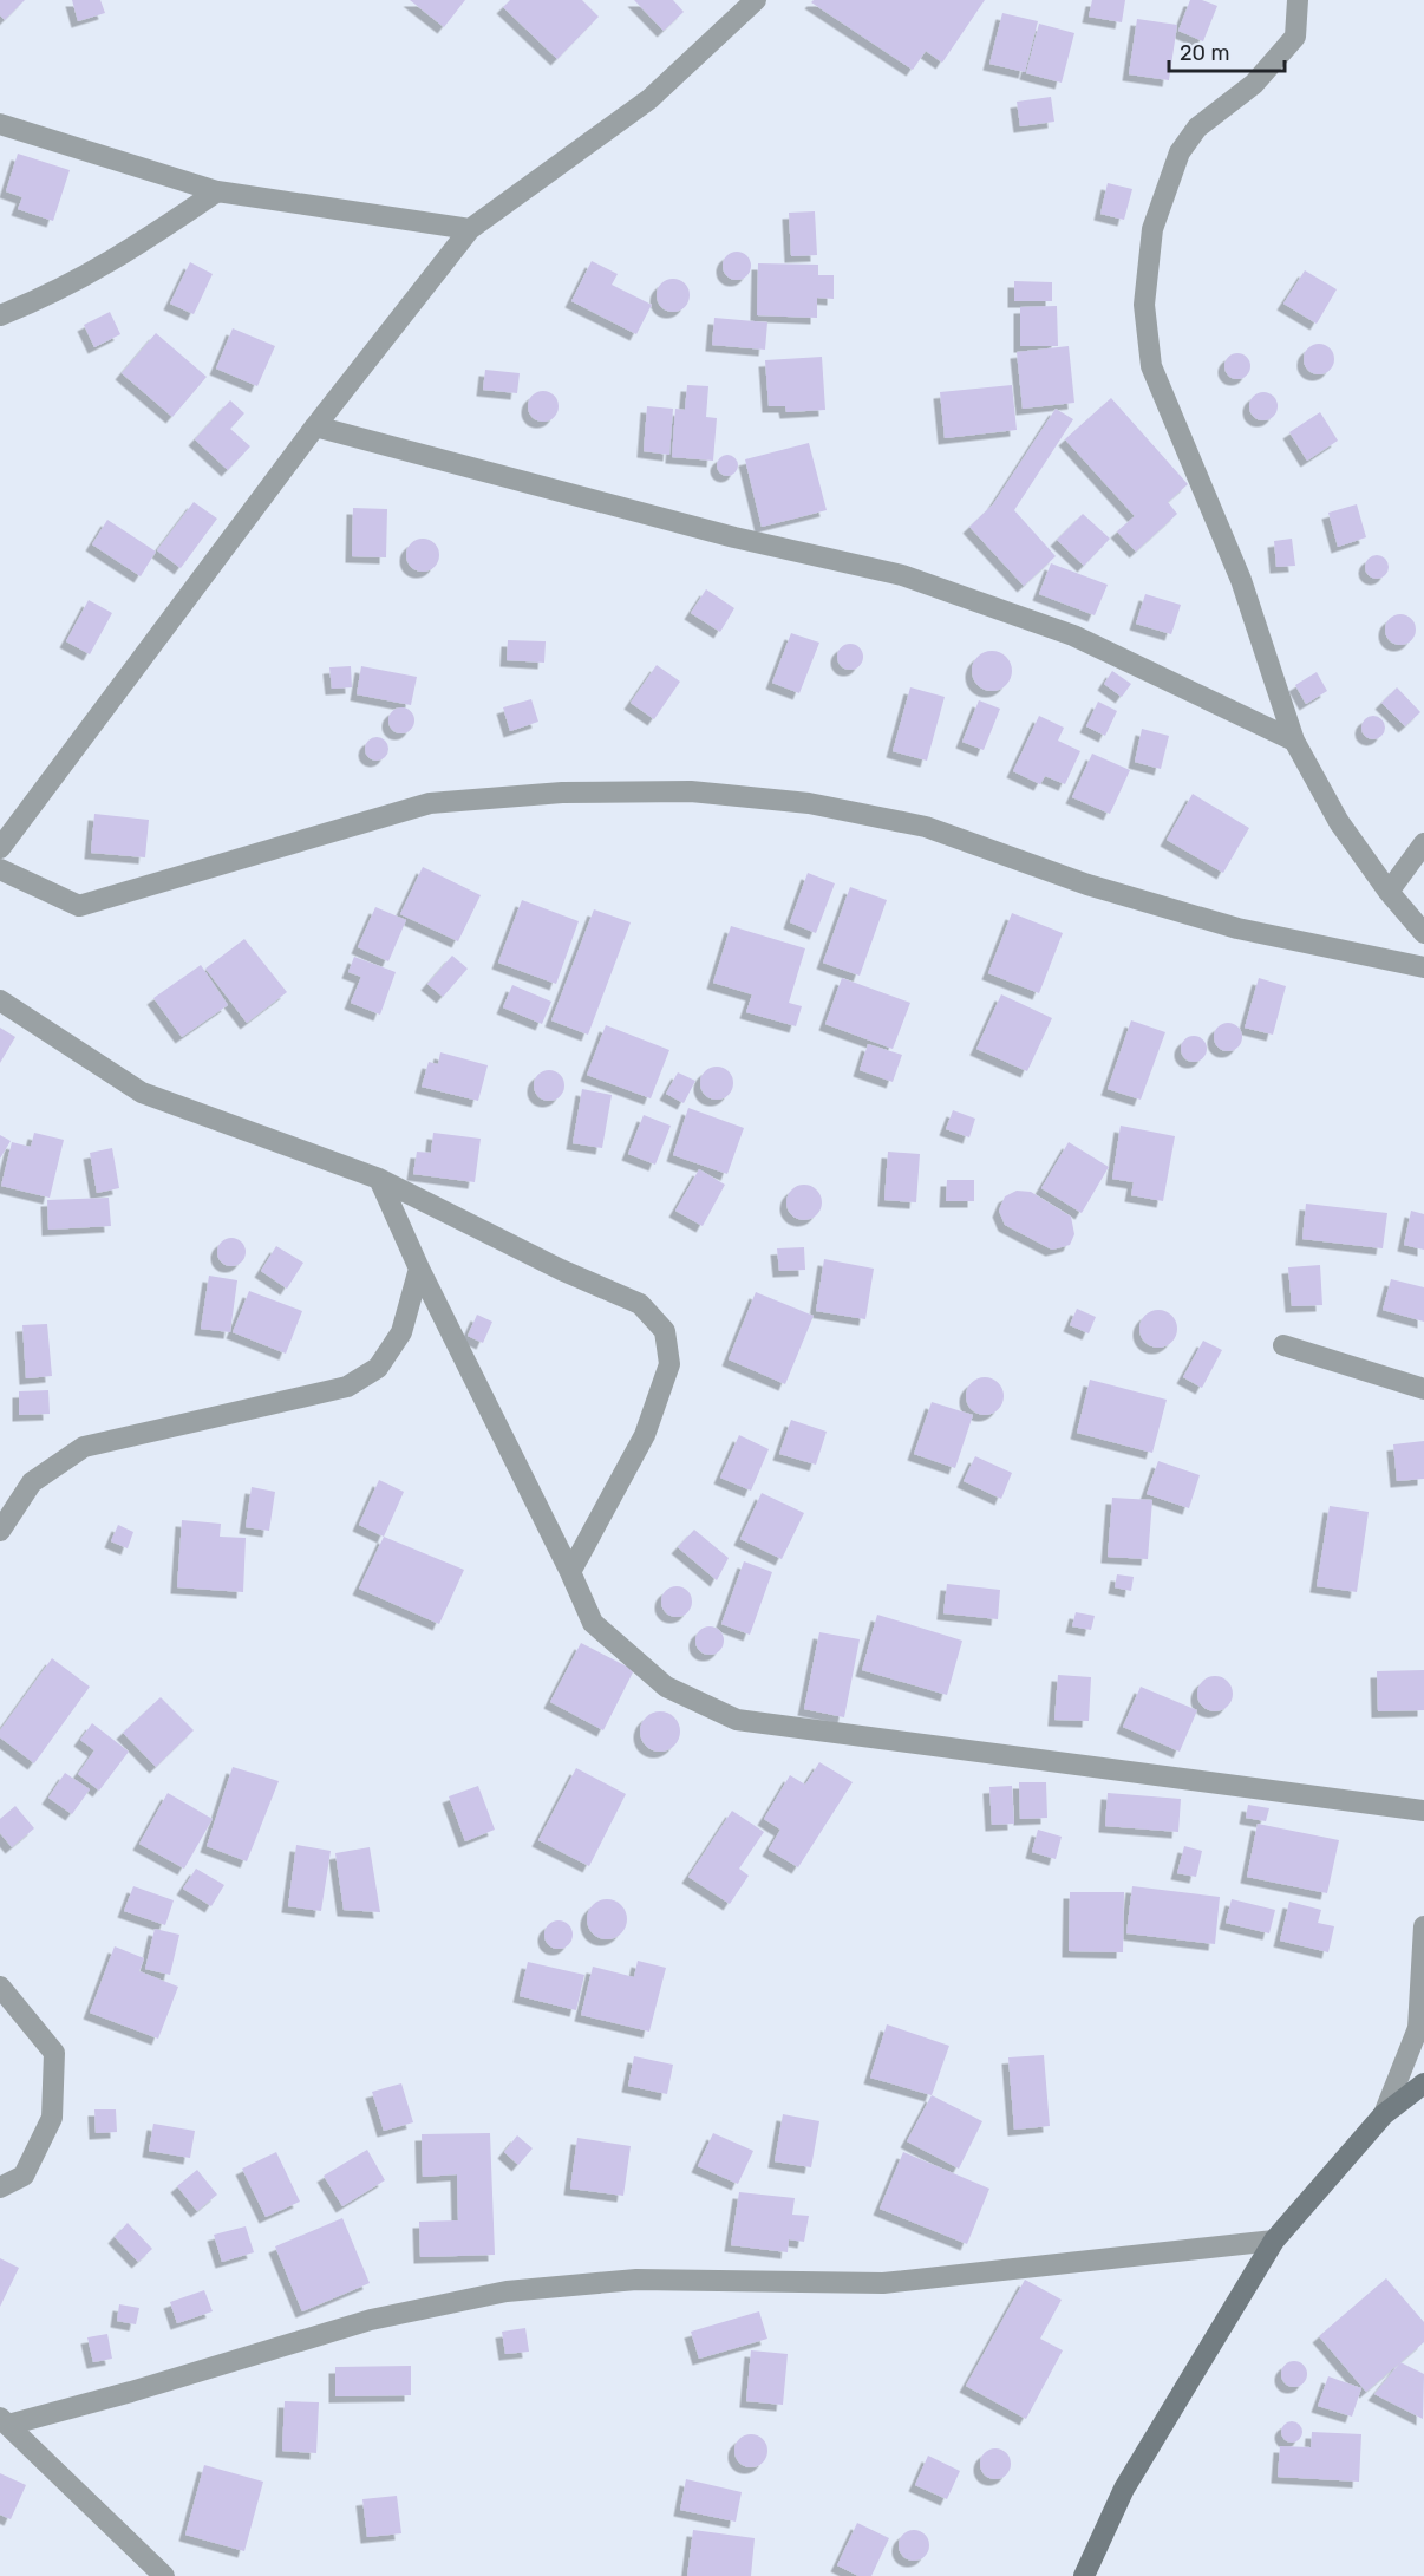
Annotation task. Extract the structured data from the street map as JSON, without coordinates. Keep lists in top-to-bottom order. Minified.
{"scale_bar":"20 m"}
